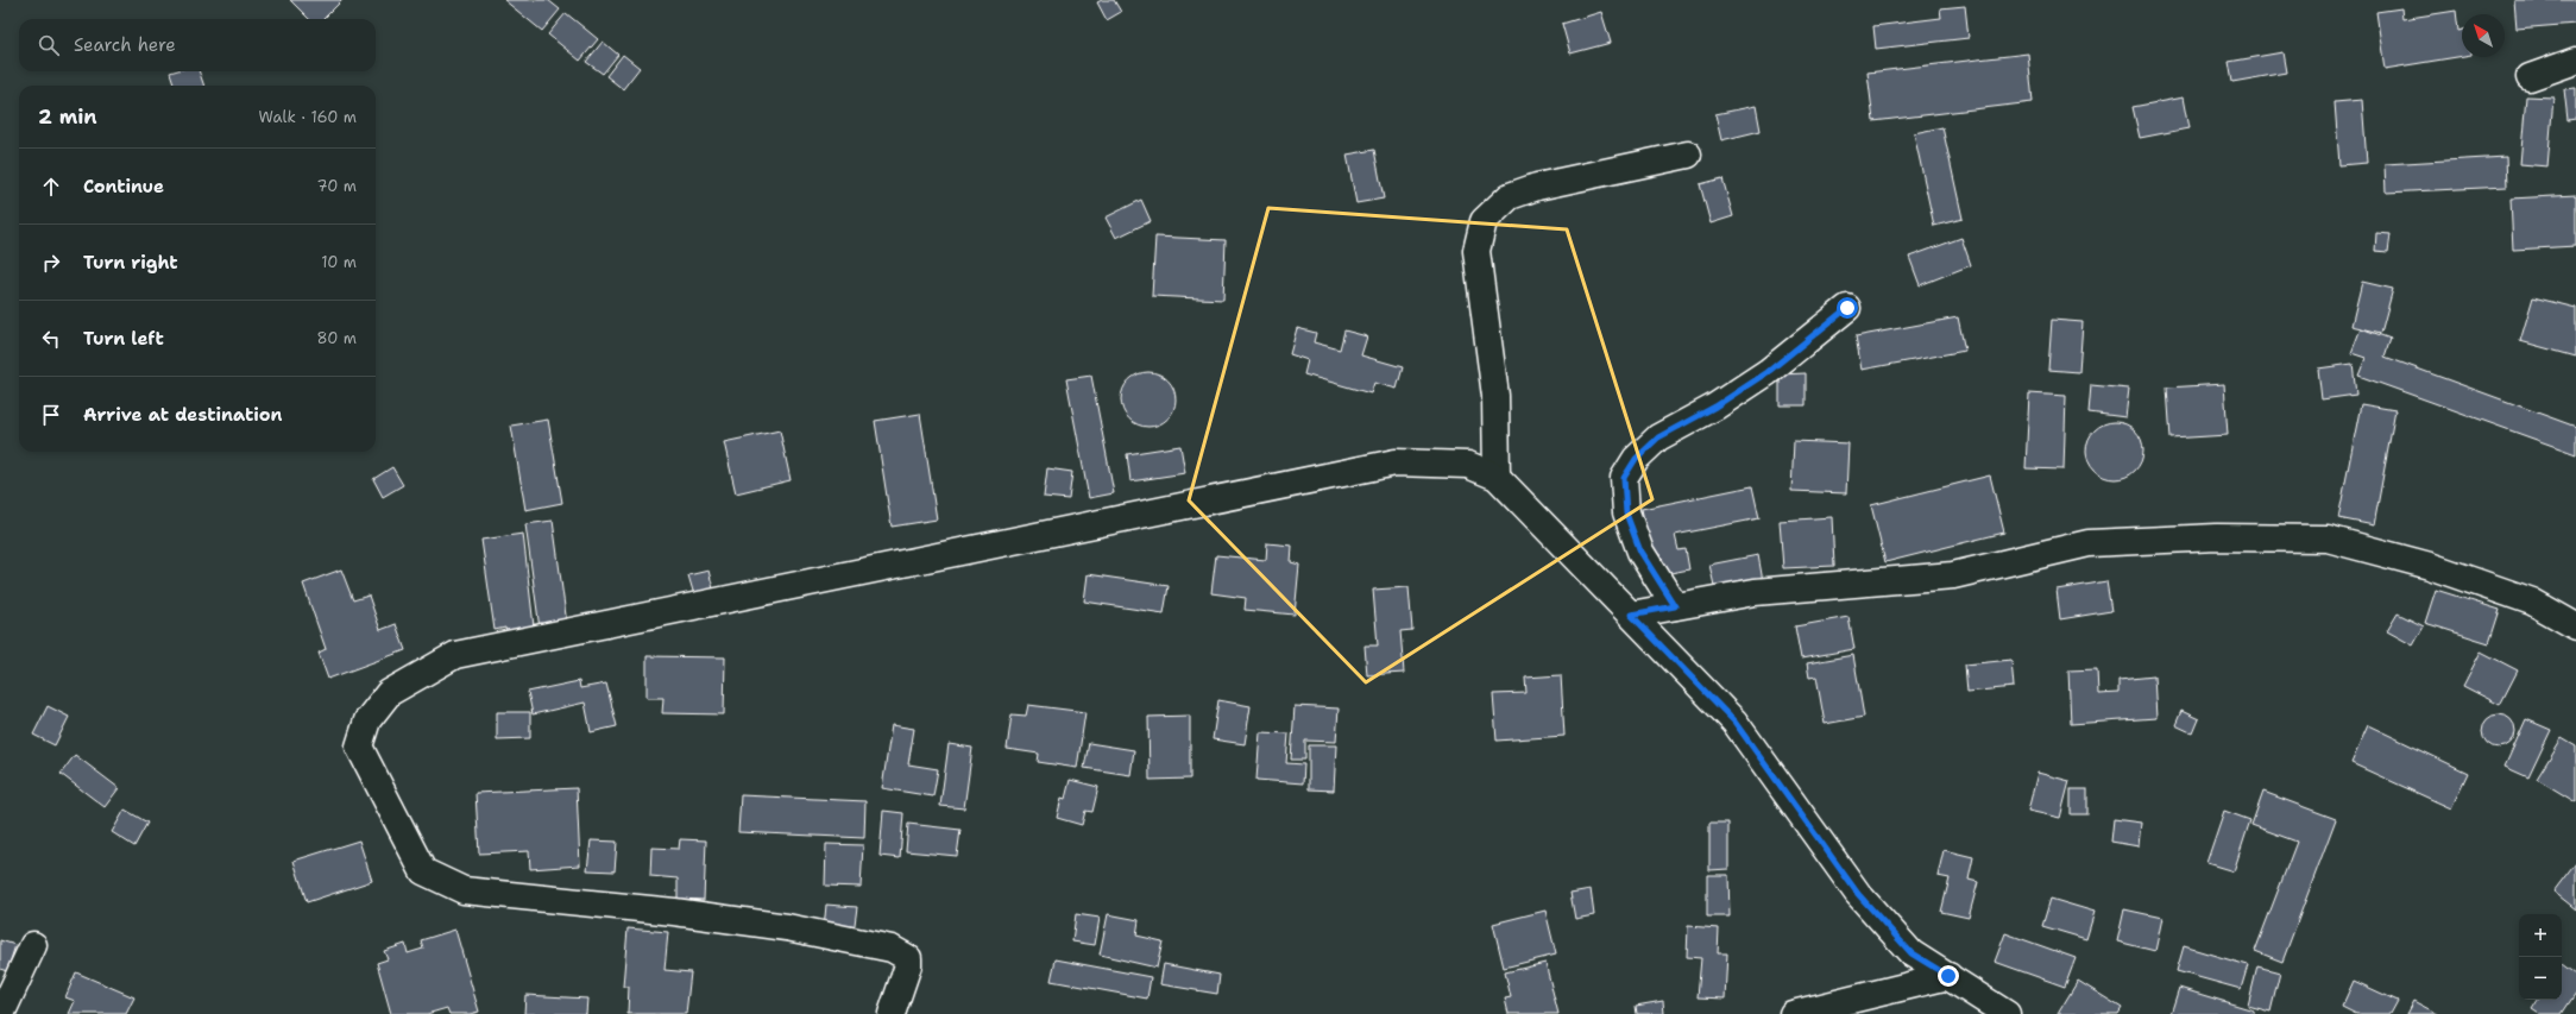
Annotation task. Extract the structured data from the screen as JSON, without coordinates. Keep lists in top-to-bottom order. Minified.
{"north":"top left","page":{"search":"Search here","heading":["2 min","Walk · 160 m"],"list":[["Continue","70 m"],["Turn right","10 m"],["Turn left","80 m"],"Arrive at destination"],"map_buttons":["+","−"]}}
